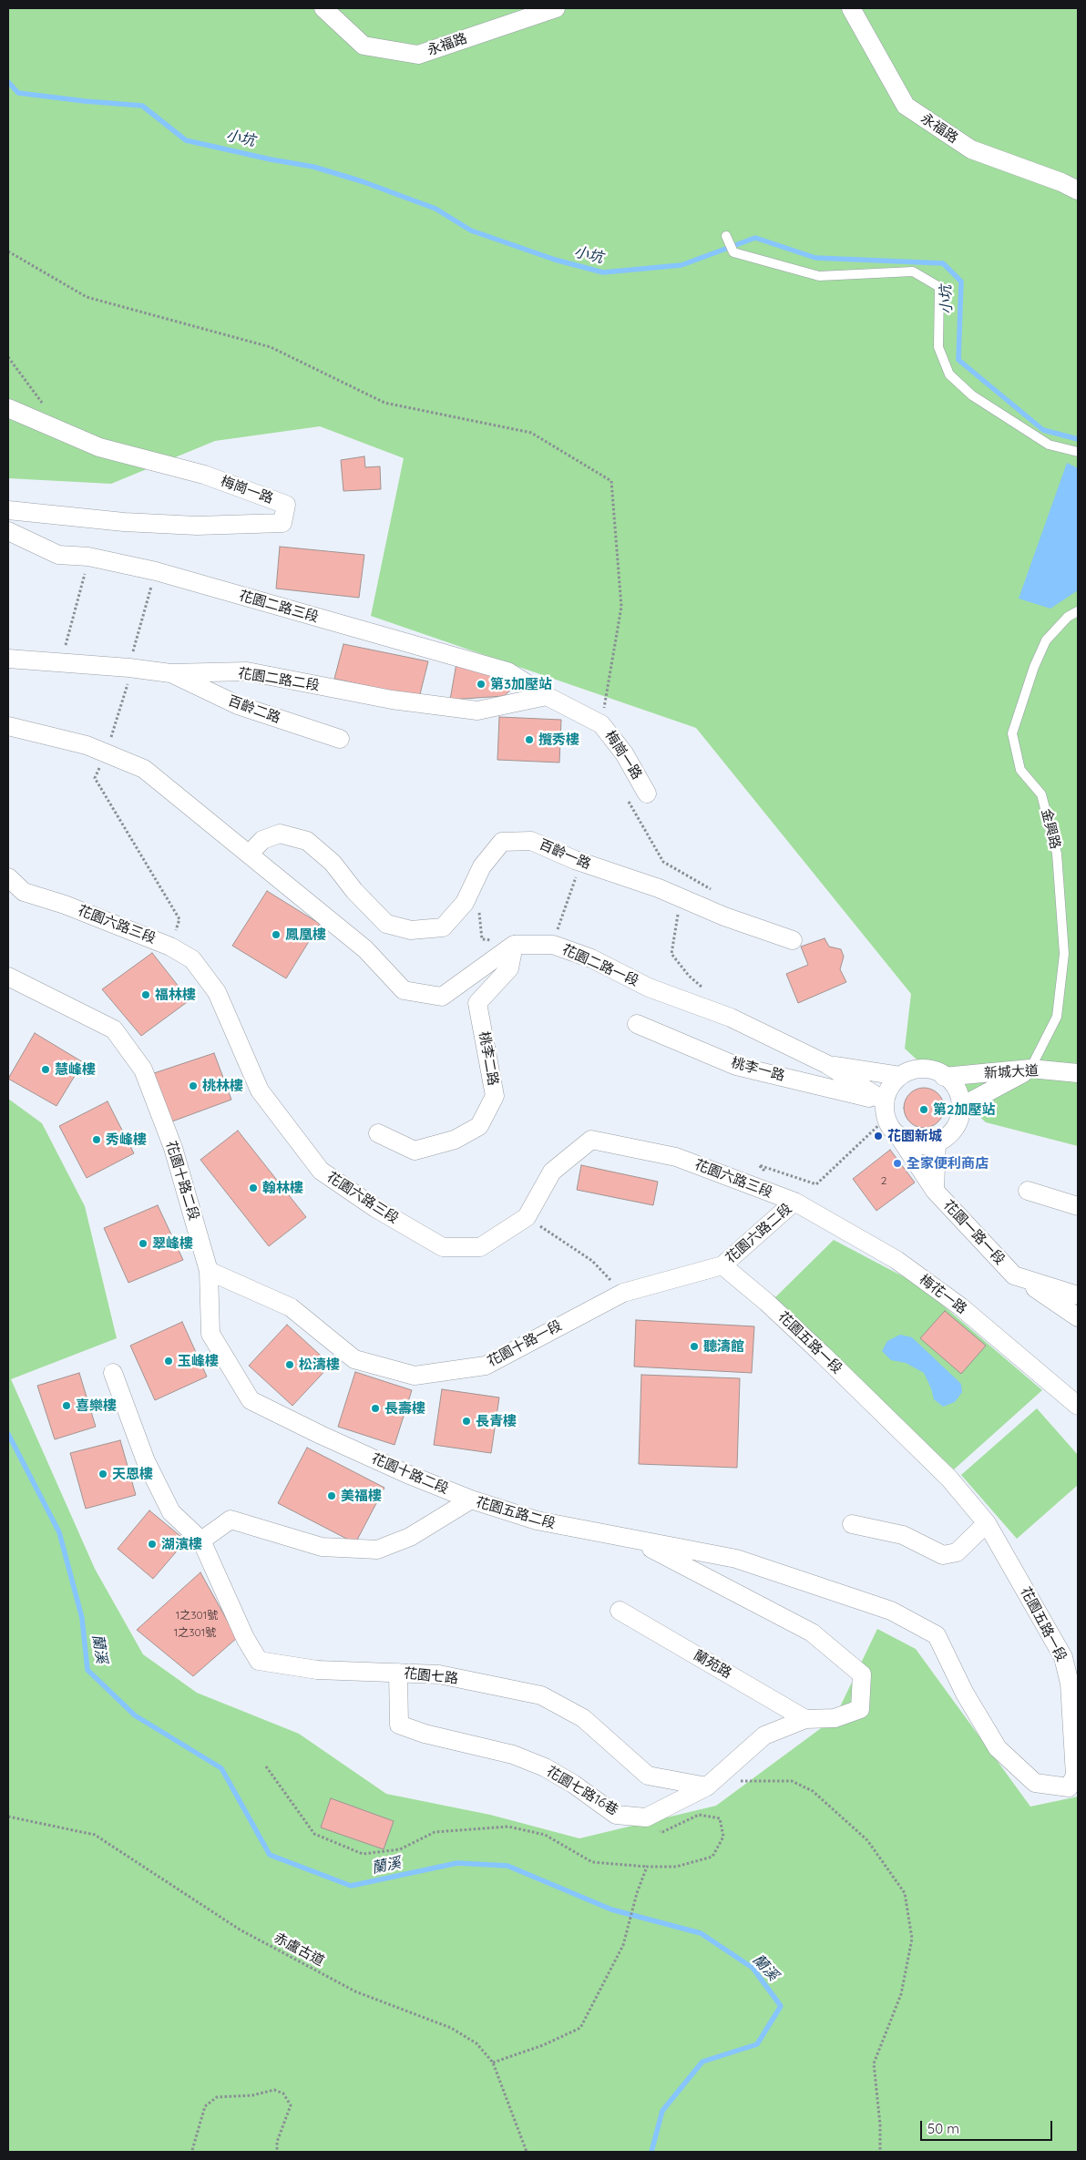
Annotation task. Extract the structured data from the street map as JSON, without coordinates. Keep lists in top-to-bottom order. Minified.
{"streets":{"street":["永福路","梅崗一路","花園二路三段","花園二路二段","百齡二路","百齡一路","花園六路三段","花園二路一段","桃李二路","桃李一路","新城大道","花園十路二段","花園一路一段","花園六路二段","梅花一路","花園五路一段","花園十路一段","花園五路二段","蘭苑路","花園七路","花園七路16巷"],"lane":["金興路"],"path":["赤盧古道"]},"crossings":[["梅崗一路","花園二路三段"],["梅崗一路","花園二路二段"],["花園二路三段","花園二路二段"],["花園二路二段","百齡二路"],["金興路","新城大道"],["花園六路三段","花園六路二段"],["花園六路三段","梅花一路"],["花園二路一段","桃李二路"],["花園二路一段","桃李一路"],["花園二路一段","新城大道"],["花園二路一段","花園一路一段"],["桃李一路","新城大道"],["桃李一路","花園一路一段"],["新城大道","花園一路一段"],["花園十路二段","花園十路一段"],["花園十路二段","花園五路二段"],["花園六路二段","梅花一路"],["花園六路二段","花園五路一段"],["花園六路二段","花園十路一段"],["花園五路一段","花園十路一段"],["花園五路一段","花園五路二段"],["花園五路二段","花園七路"],["花園七路","花園七路16巷"]],"water":["小坑","蘭溪"],"places":["第3加壓站","攬秀樓","鳳凰樓","福林樓","慧峰樓","桃林樓","第2加壓站","花園新城","秀峰樓","全家便利商店","翰林樓","翠峰樓","聽濤館","玉峰樓","松濤樓","喜樂樓","長壽樓","長青樓","天恩樓","美福樓","湖濱樓"],"house_numbers":["2","1之301號","1之301號"],"scale_bar":"50 m"}
